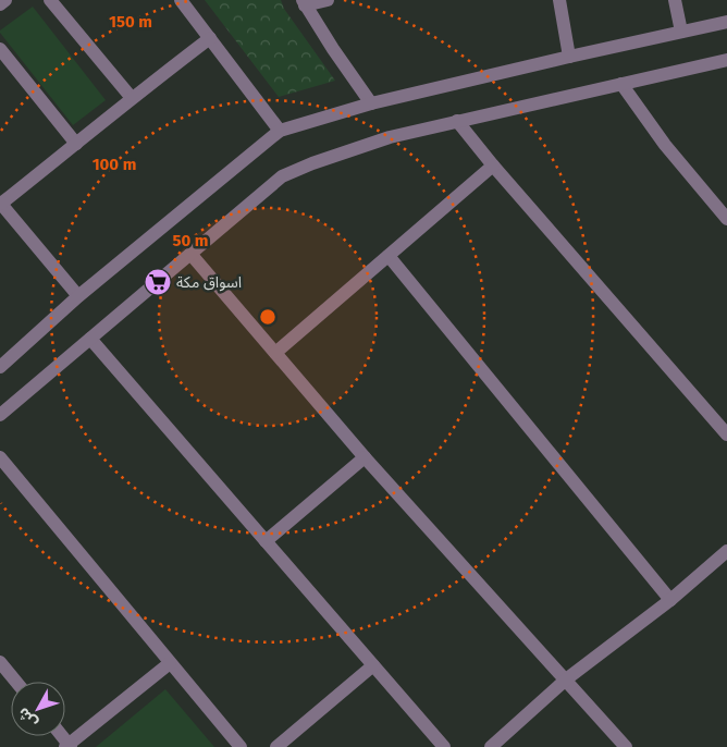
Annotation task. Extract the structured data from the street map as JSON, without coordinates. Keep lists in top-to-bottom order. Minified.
{"places":{"supermarket":["اسواق مكة"]},"north":"bottom left","rings":["150 m","100 m","50 m"]}
